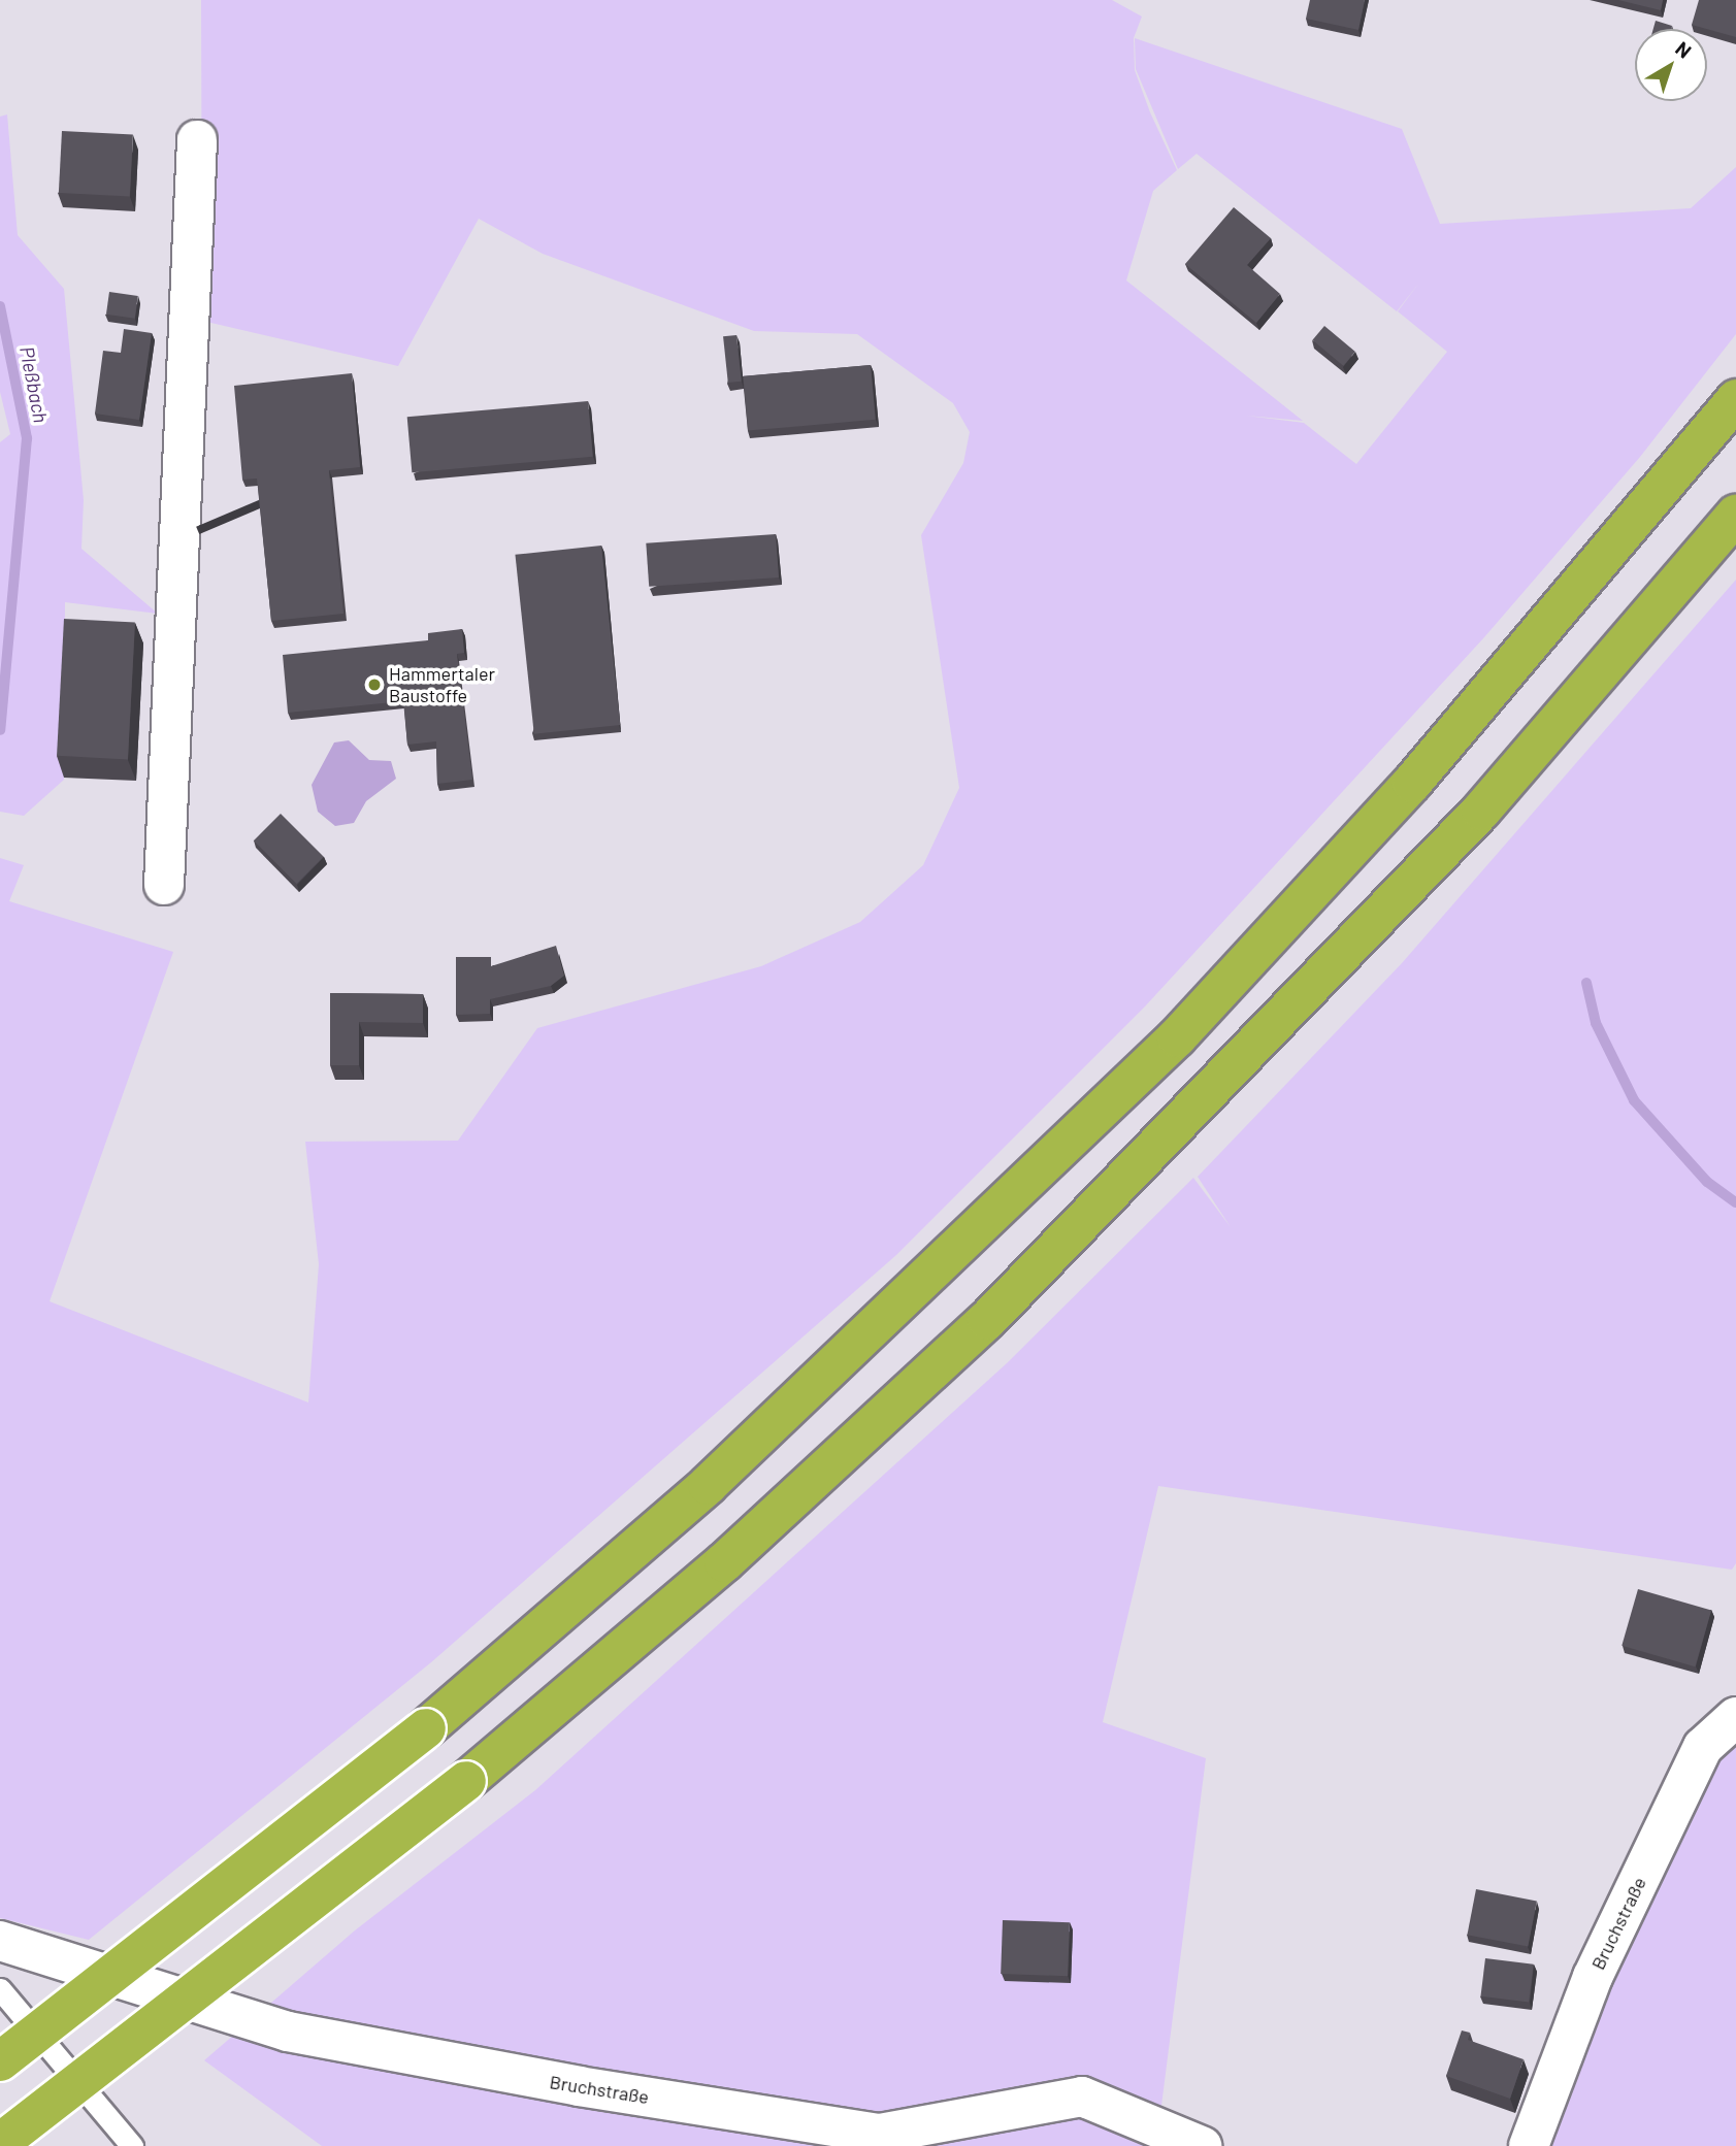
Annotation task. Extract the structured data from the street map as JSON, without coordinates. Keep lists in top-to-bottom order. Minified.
{"streets":{"street":["Bruchstraße"]},"water":["Pleßbach"],"places":["Hammertaler Baustoffe"],"north":"top right"}
